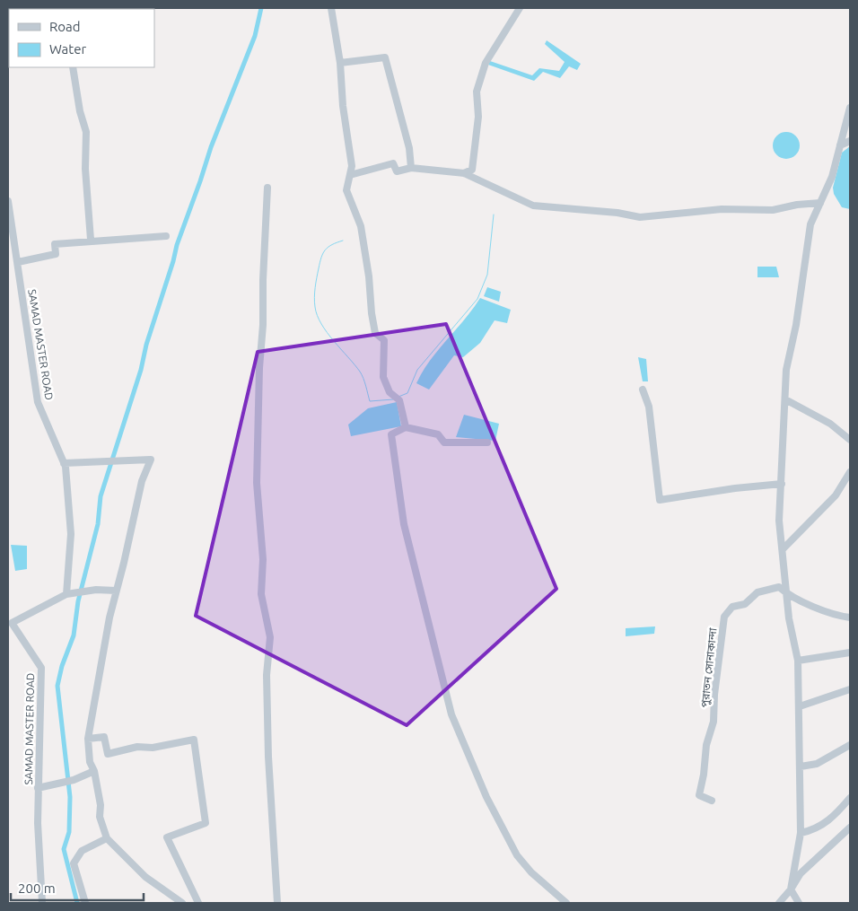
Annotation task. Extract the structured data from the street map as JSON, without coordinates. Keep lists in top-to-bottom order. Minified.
{"streets":{"street":["SAMAD MASTER ROAD","পুরাতন সোনাকান্দা"]},"legend":["Road","Water"],"scale_bar":"200 m"}
